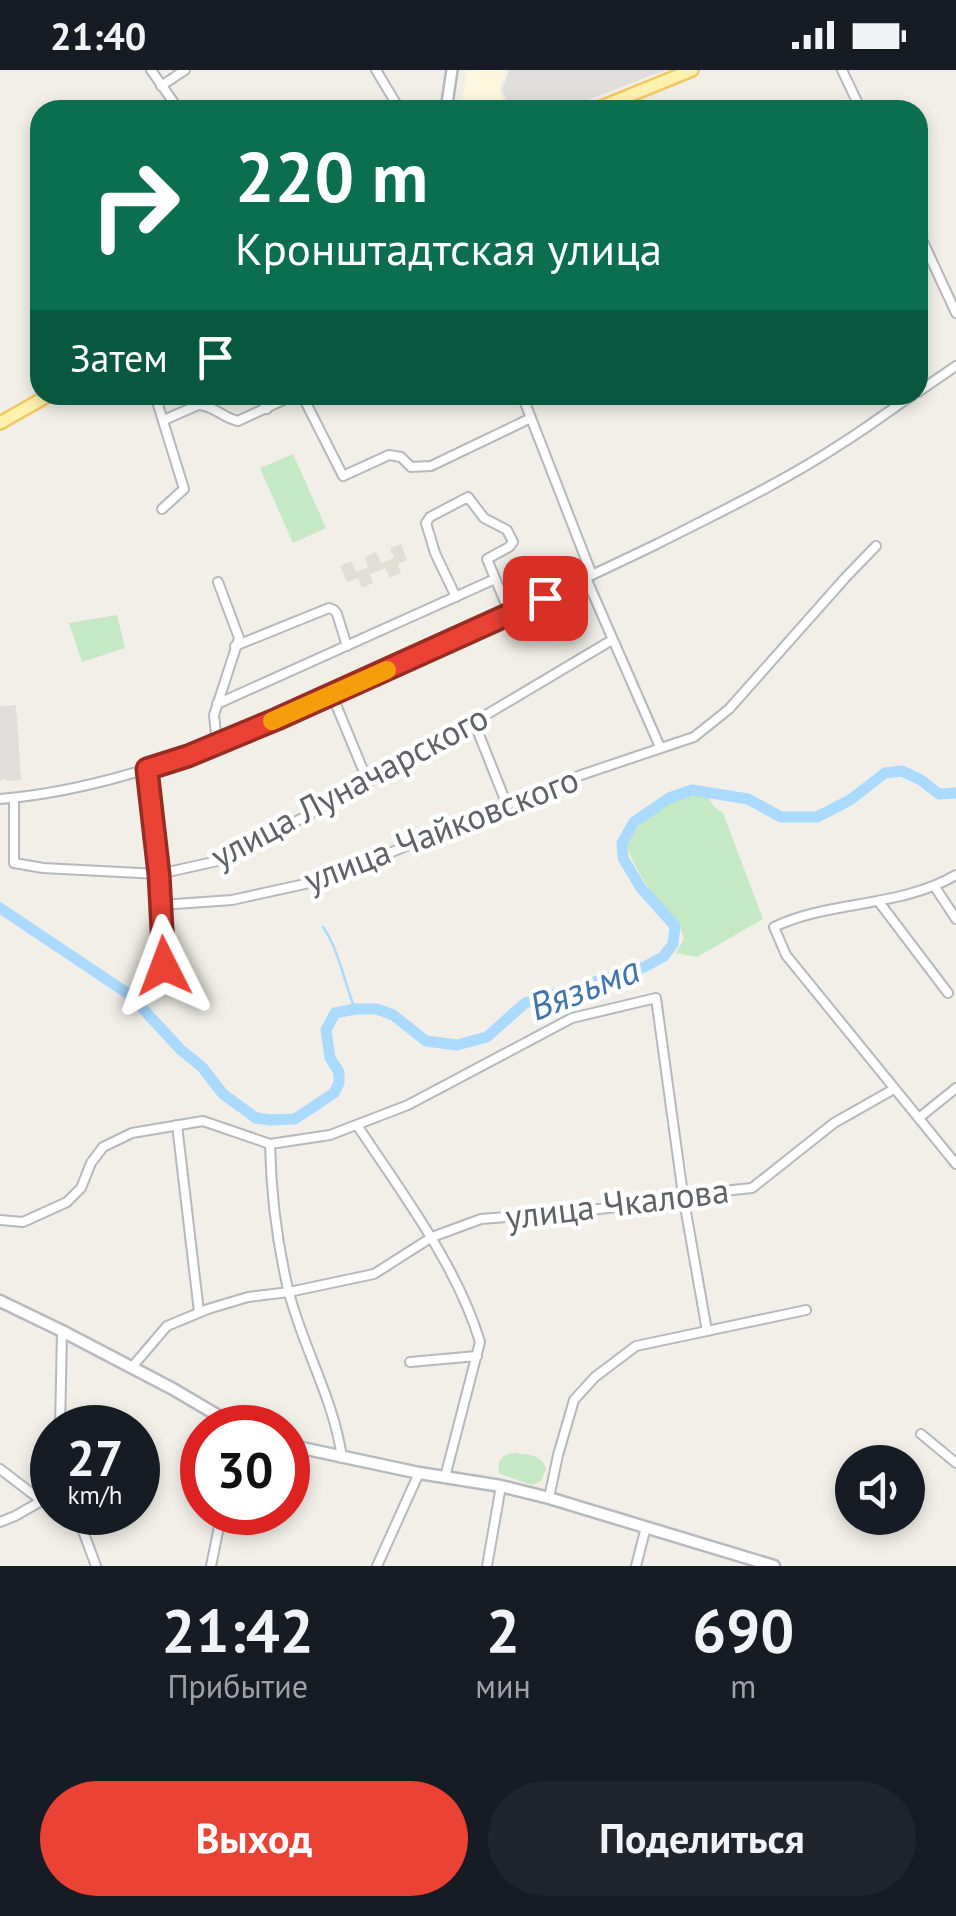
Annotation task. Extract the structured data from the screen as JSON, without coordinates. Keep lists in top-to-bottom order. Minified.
{"streets":{"street":["улица Луначарского","улица Чайковского","улица Чкалова"]},"water":["Вязьма"],"page":{"status":"21:40","turn":["220 m","Кронштадтская улица"],"then":"Затем","speed":"27 km/h","limit":"30","eta":["21:42","Прибытие","2","мин","690","m"],"buttons":["Выход","Поделиться"]}}
